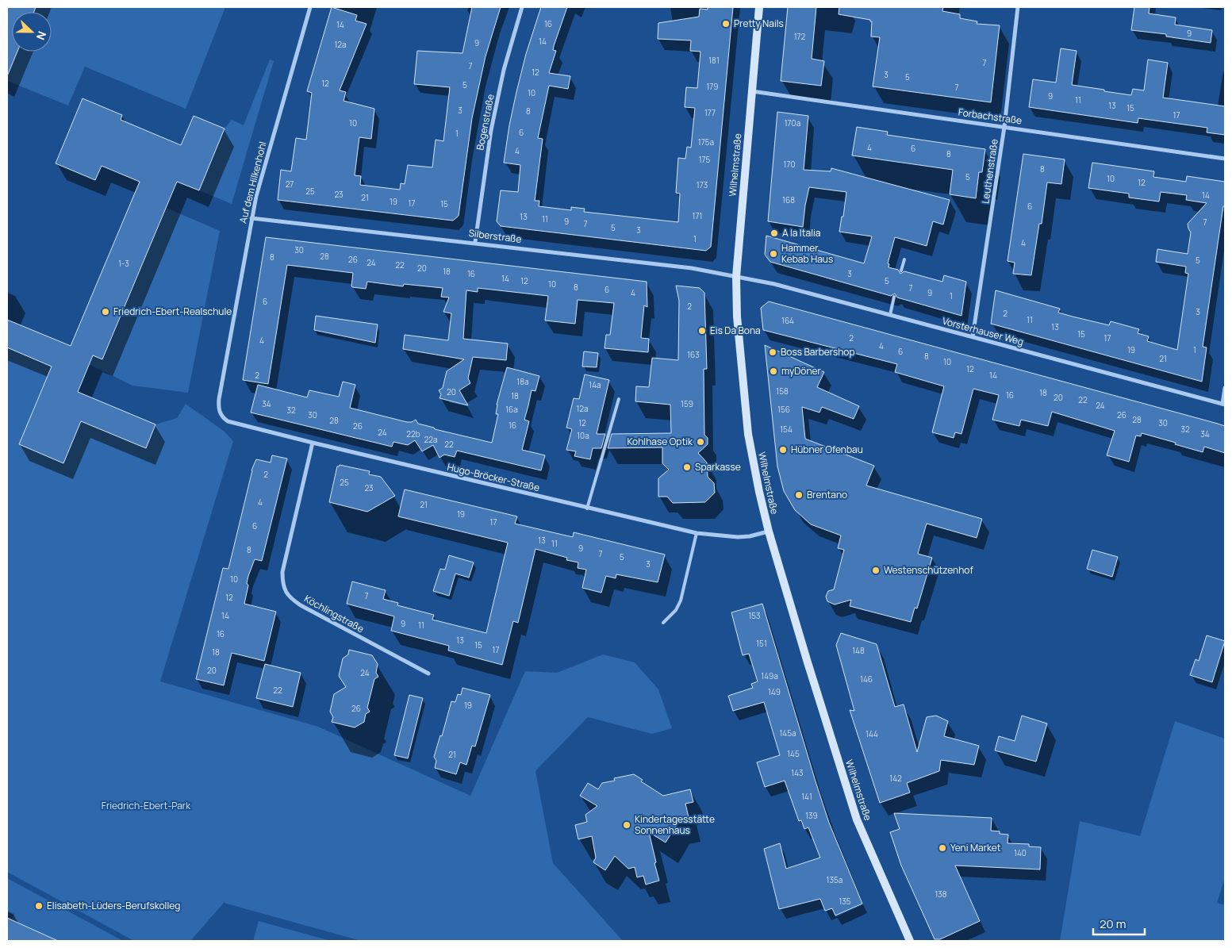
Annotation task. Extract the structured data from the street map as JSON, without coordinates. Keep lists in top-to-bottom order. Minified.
{"streets":{"main road":["Wilhelmstraße"],"street":["Forbachstraße","Bogenstraße","Leuthenstraße","Auf dem Hilkenhohl","Silberstraße","Vorsterhauser Weg","Hugo-Bröcker-Straße","Köchlingstraße"]},"crossings":[["Forbachstraße","Wilhelmstraße"],["Forbachstraße","Leuthenstraße"],["Bogenstraße","Silberstraße"],["Wilhelmstraße","Silberstraße"],["Wilhelmstraße","Vorsterhauser Weg"],["Wilhelmstraße","Hugo-Bröcker-Straße"],["Leuthenstraße","Vorsterhauser Weg"],["Auf dem Hilkenhohl","Silberstraße"],["Auf dem Hilkenhohl","Hugo-Bröcker-Straße"],["Silberstraße","Vorsterhauser Weg"],["Hugo-Bröcker-Straße","Köchlingstraße"]],"parks":["Friedrich-Ebert-Park"],"places":["Pretty Nails","A la Italia","Hammer Kebab Haus","Friedrich-Ebert-Realschule","Eis Da Bona","Boss Barbershop","myDöner","Kohlhase Optik","Hübner Ofenbau","Sparkasse","Brentano","Westenschützenhof","Kindertagesstätte Sonnenhaus","Yeni Market","Elisabeth-Lüders-Berufskolleg"],"house_numbers":["16","14","9","172","14","9","12a","181","7","7","12","3","5","12","5","179","7","10","9","11","13","15","3","8","177","17","10","170a","6","1","175a","4","6","4","8","175","170","8","5","10","12","27","173","25","23","14","21","168","19","17","15","6","171","13","11","9","7","7","5","3","1","4","30","28","8","26","5","24","1-3","22","20","18","16","3","14","12","5","10","8","7","6","4","9","1","6","2","3","2","11","164","13","15","2","17","4","4","19","1","6","163","8","21","10","12","2","14","18a","14a","158","20","18","16","18","20","22","34","159","24","12a","16a","156","32","30","26","28","28","12","30","16","26","154","32","24","22b","34","10a","22a","22","2","25","23","4","21","19","17","6","13","11","9","8","7","5","3","10","7","12","14","153","9","11","16","13","151","15","17","148","18","20","24","149a","146","22","149","19","26","145a","144","145","21","143","142","141","139","140","135a","138","135"],"scale_bar":"20 m","north":"right"}
